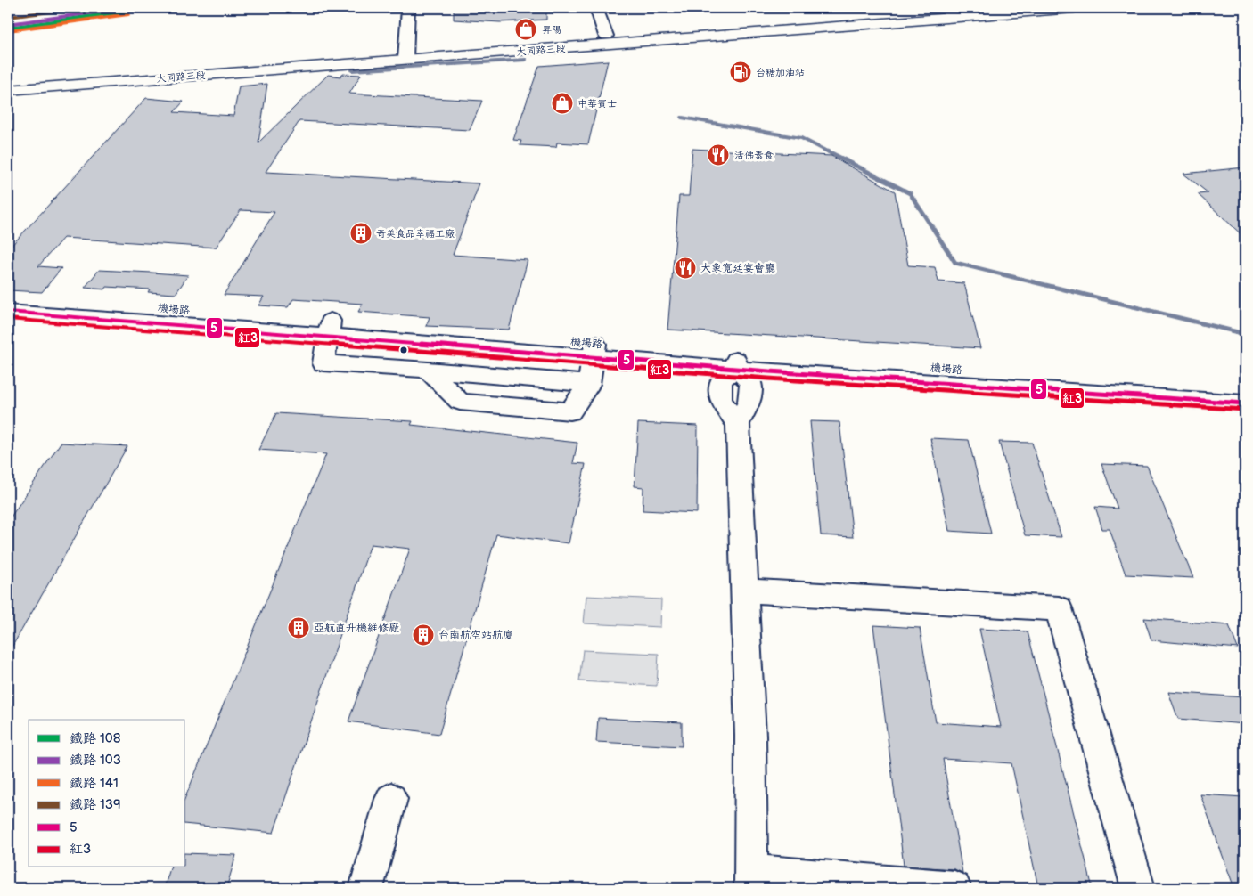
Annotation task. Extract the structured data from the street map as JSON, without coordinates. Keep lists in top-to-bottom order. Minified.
{"streets":{"main road":["大同路三段"],"street":["機場路"]},"places":{"shop":["昇陽","中華賓士"],"fuel station":["台糖加油站"],"restaurant":["活佛素食","大象寬廷宴會廳"],"building":["奇美食品幸福工廠","亞航直升機維修廠","台南航空站航廈"]},"lines":["rail line 108","rail line 103","rail line 139","rail line 141","transit line 5","transit line 紅3"],"legend":["鐵路 108","鐵路 103","鐵路 141","鐵路 139","5","紅3"]}
